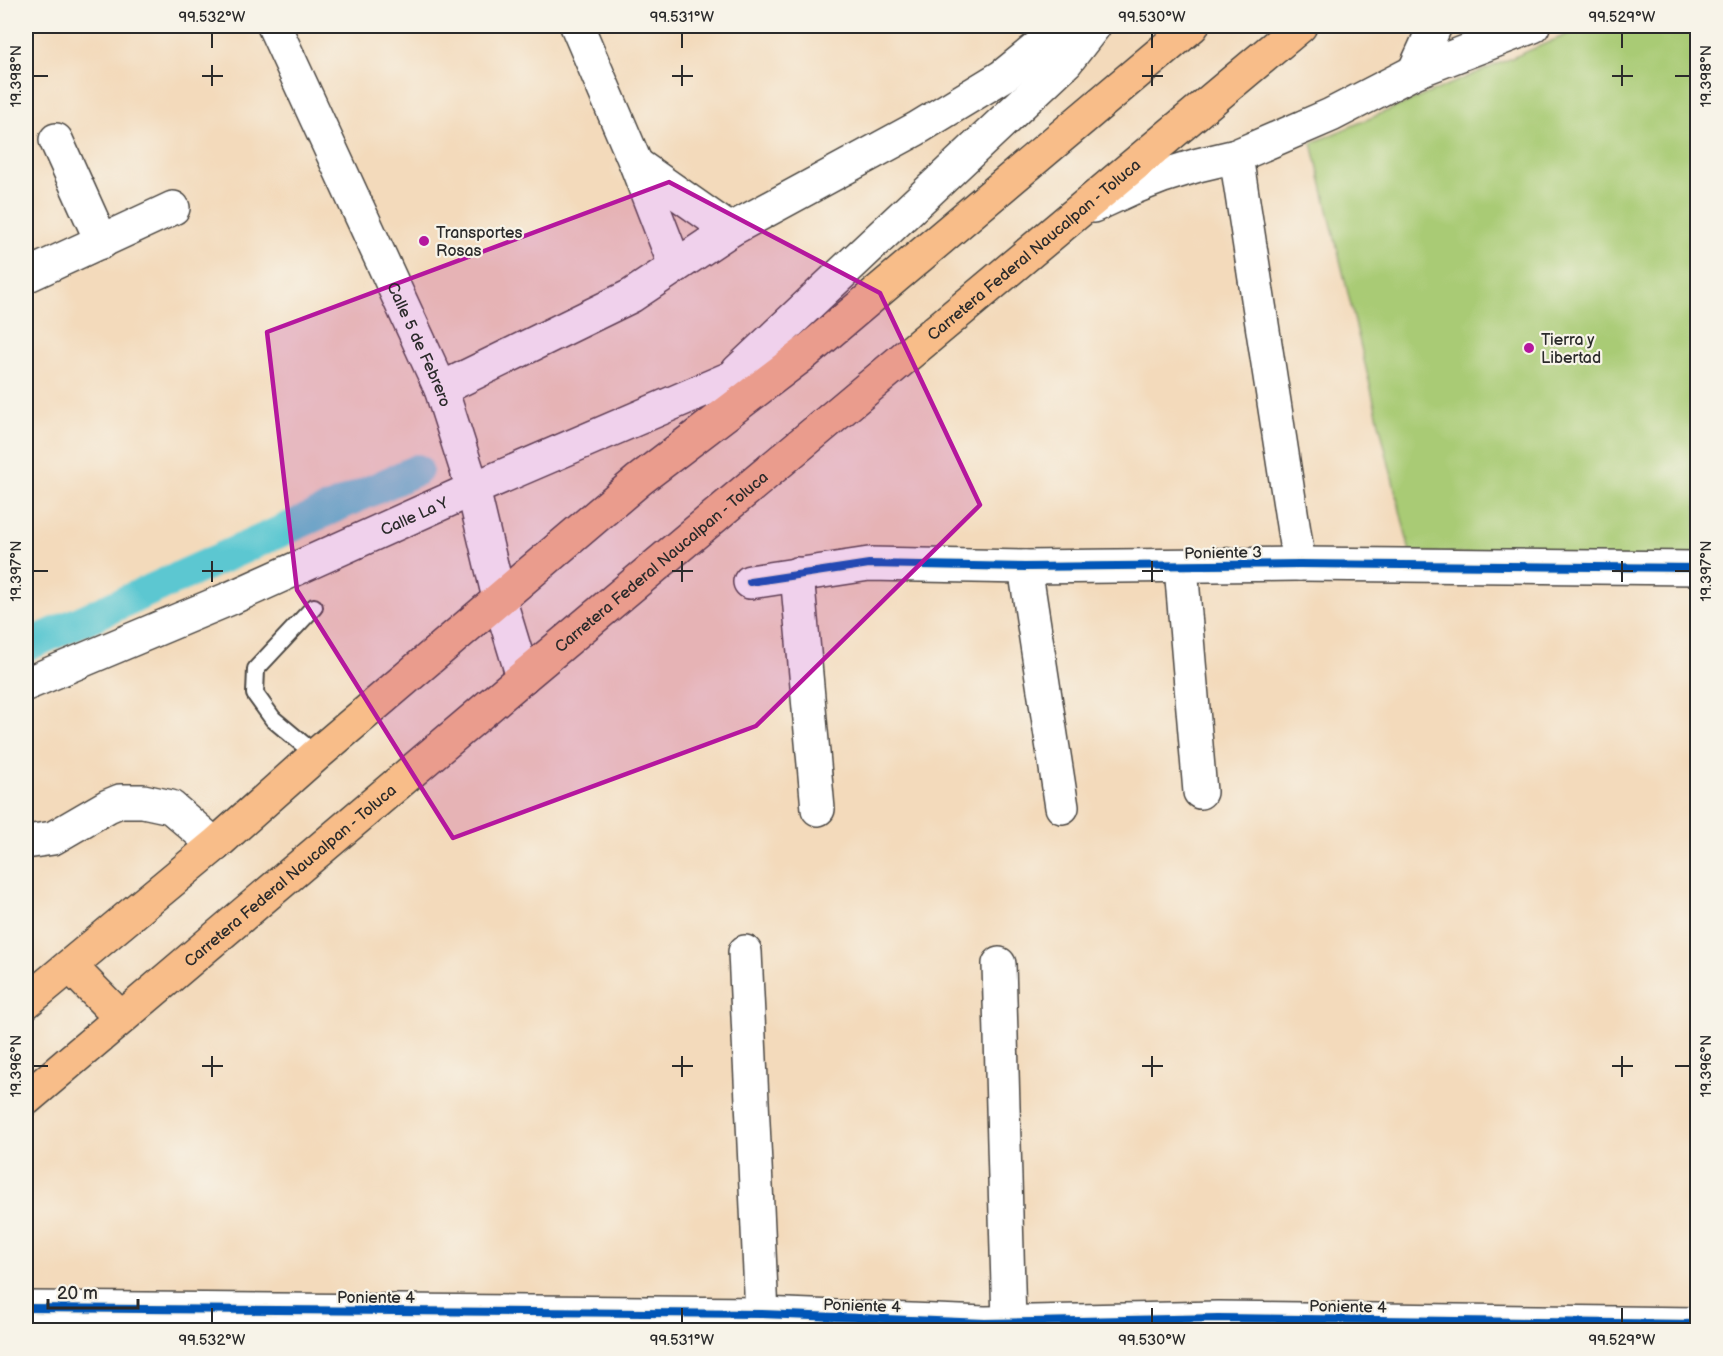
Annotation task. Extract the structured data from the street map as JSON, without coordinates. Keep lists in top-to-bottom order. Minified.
{"streets":{"main road":["Carretera Federal Naucalpan - Toluca"],"street":["Calle 5 de Febrero","Calle La Y","Poniente 3","Poniente 4"]},"crossings":[["Carretera Federal Naucalpan - Toluca","Calle 5 de Febrero"],["Calle 5 de Febrero","Calle La Y"]],"places":["Transportes Rosas","Tierra y Libertad"],"scale_bar":"20 m","coordinates":["99.532°W","99.531°W","99.530°W","99.529°W","19.398°N","19.397°N","19.396°N"]}
